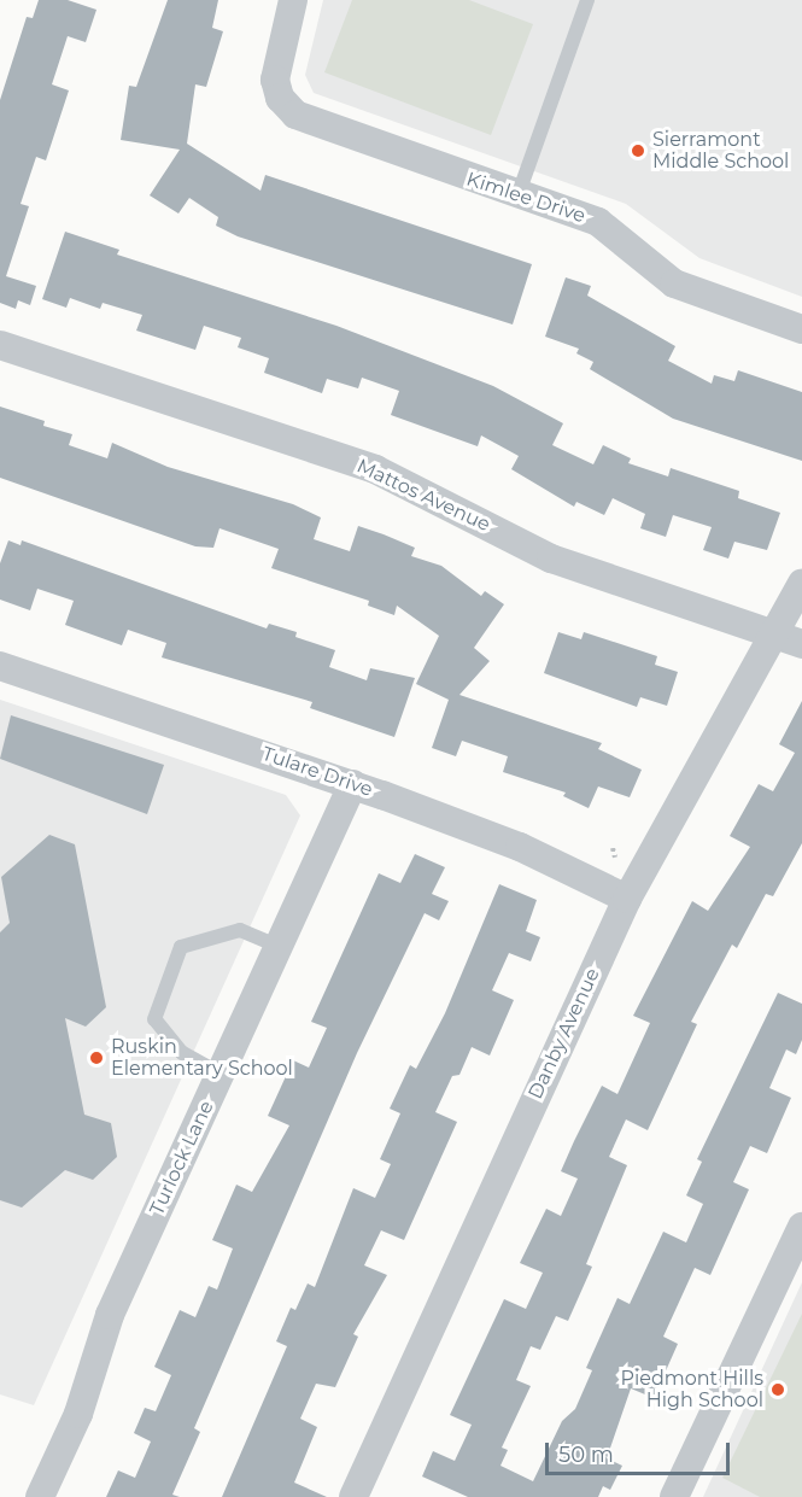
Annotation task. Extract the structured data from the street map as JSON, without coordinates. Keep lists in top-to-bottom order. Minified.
{"streets":{"street":["Kimlee Drive","Mattos Avenue","Tulare Drive","Danby Avenue","Turlock Lane"]},"crossings":[["Mattos Avenue","Danby Avenue"],["Tulare Drive","Danby Avenue"],["Tulare Drive","Turlock Lane"]],"places":["Sierramont Middle School","Ruskin Elementary School","Piedmont Hills High School"],"scale_bar":"50 m"}
